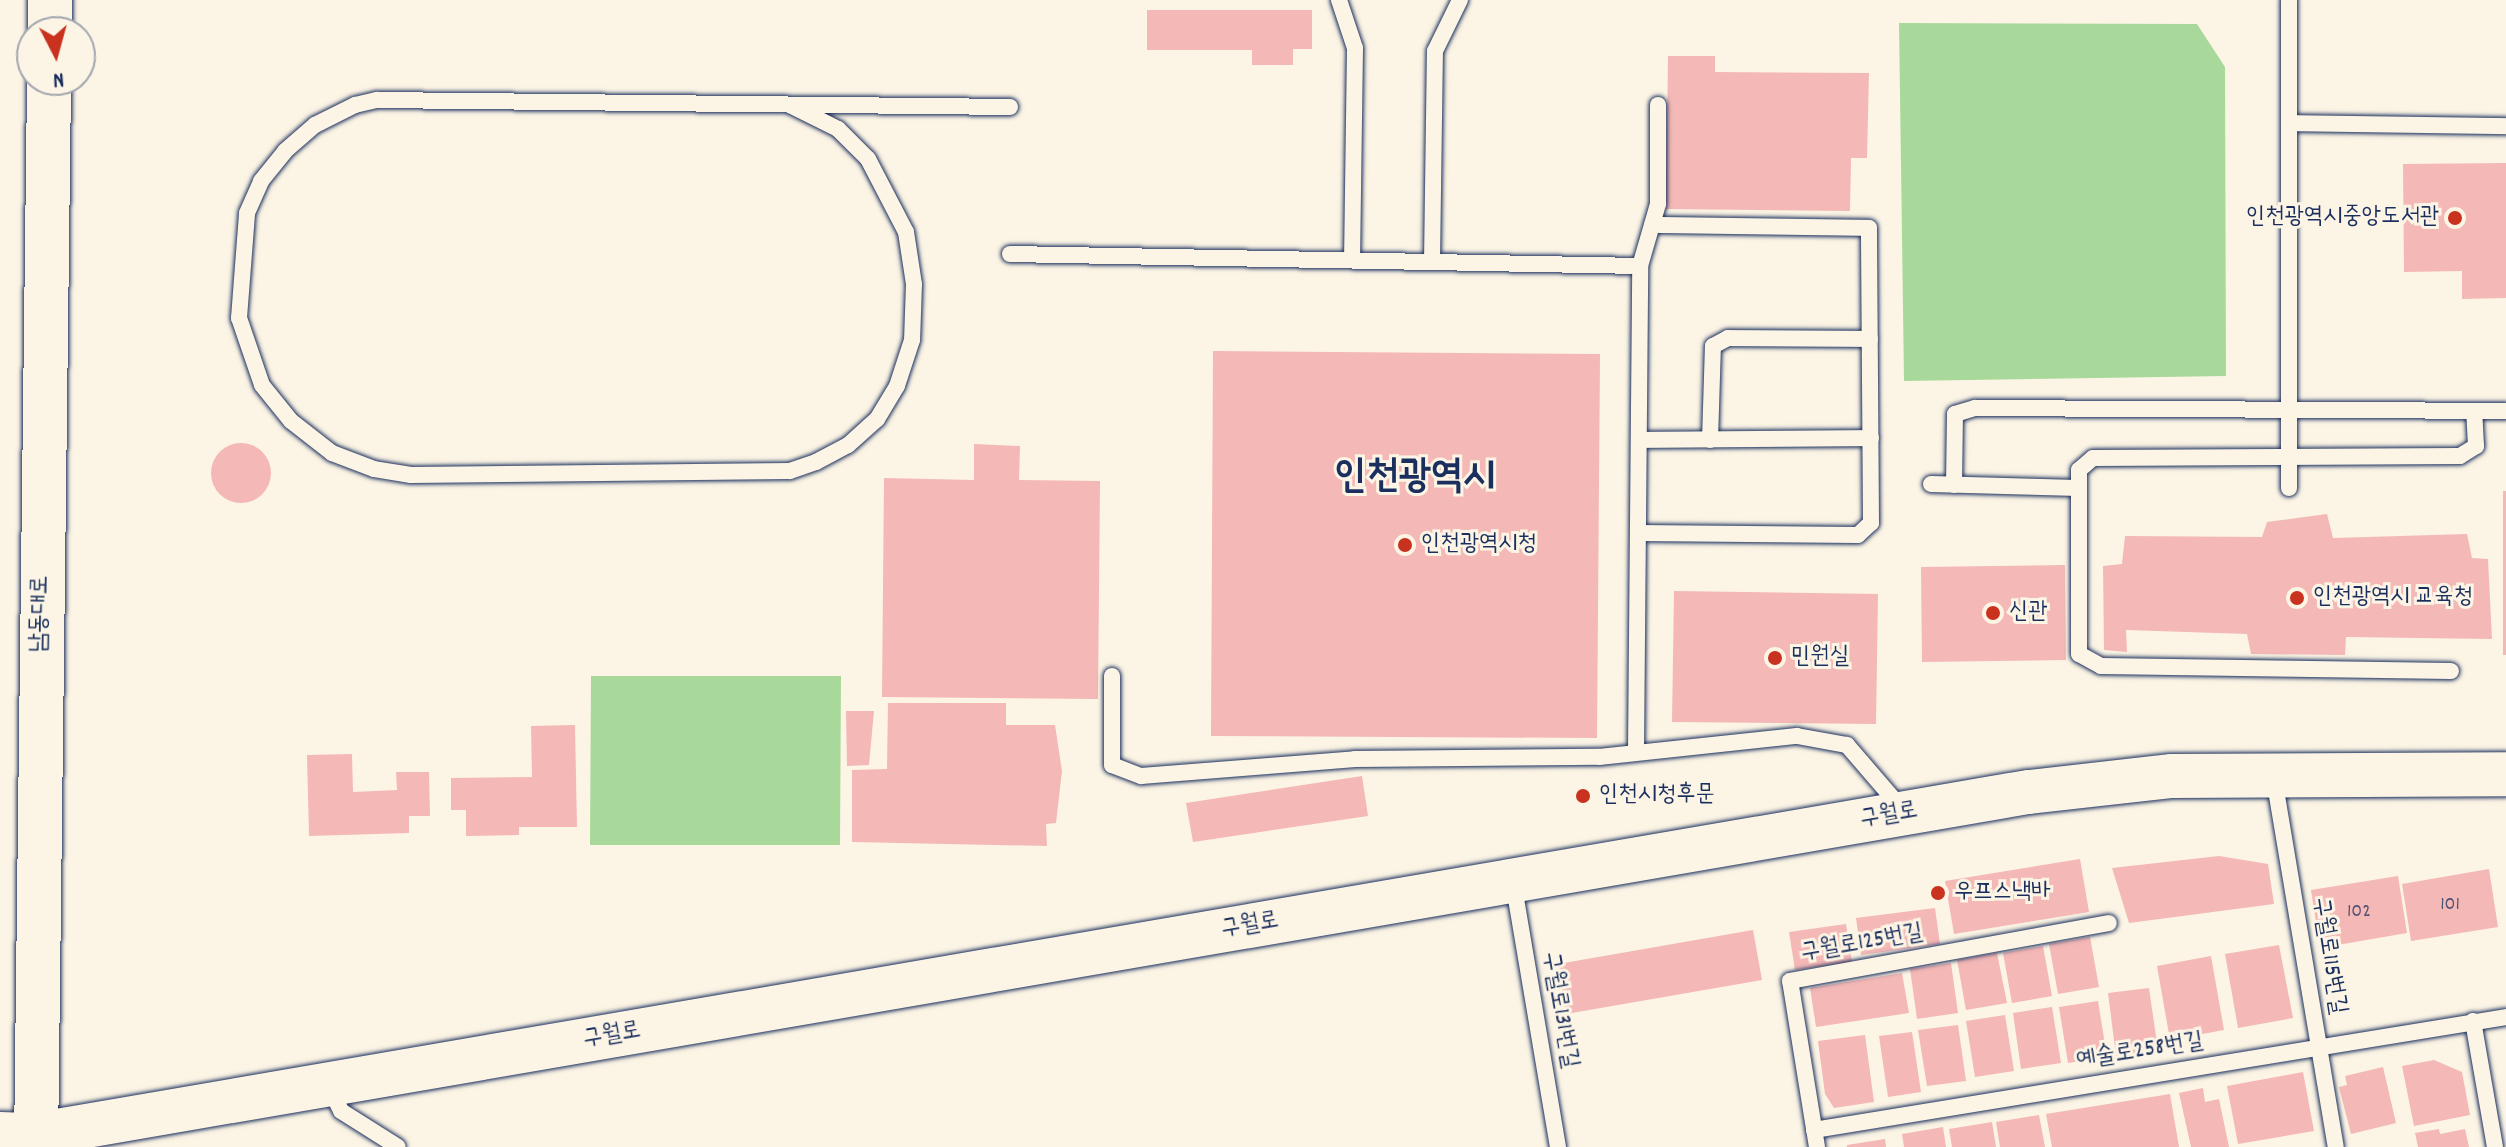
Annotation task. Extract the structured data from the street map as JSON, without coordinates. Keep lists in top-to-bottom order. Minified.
{"streets":{"main road":["남동대로","구월로"],"lane":["구월로125번길","구월로115번길","구월로131번길","예술로258번길"]},"crossings":[["남동대로","구월로"],["구월로","구월로115번길"],["구월로","구월로131번길"],["구월로125번길","예술로258번길"],["구월로115번길","예술로258번길"]],"districts":["인천광역시"],"places":["인천광역시중앙도서관","인천광역시청","인천광역시 교육청","신관","민원실","인천시청후문","우프스낵바"],"house_numbers":["101","102"],"north":"bottom"}
